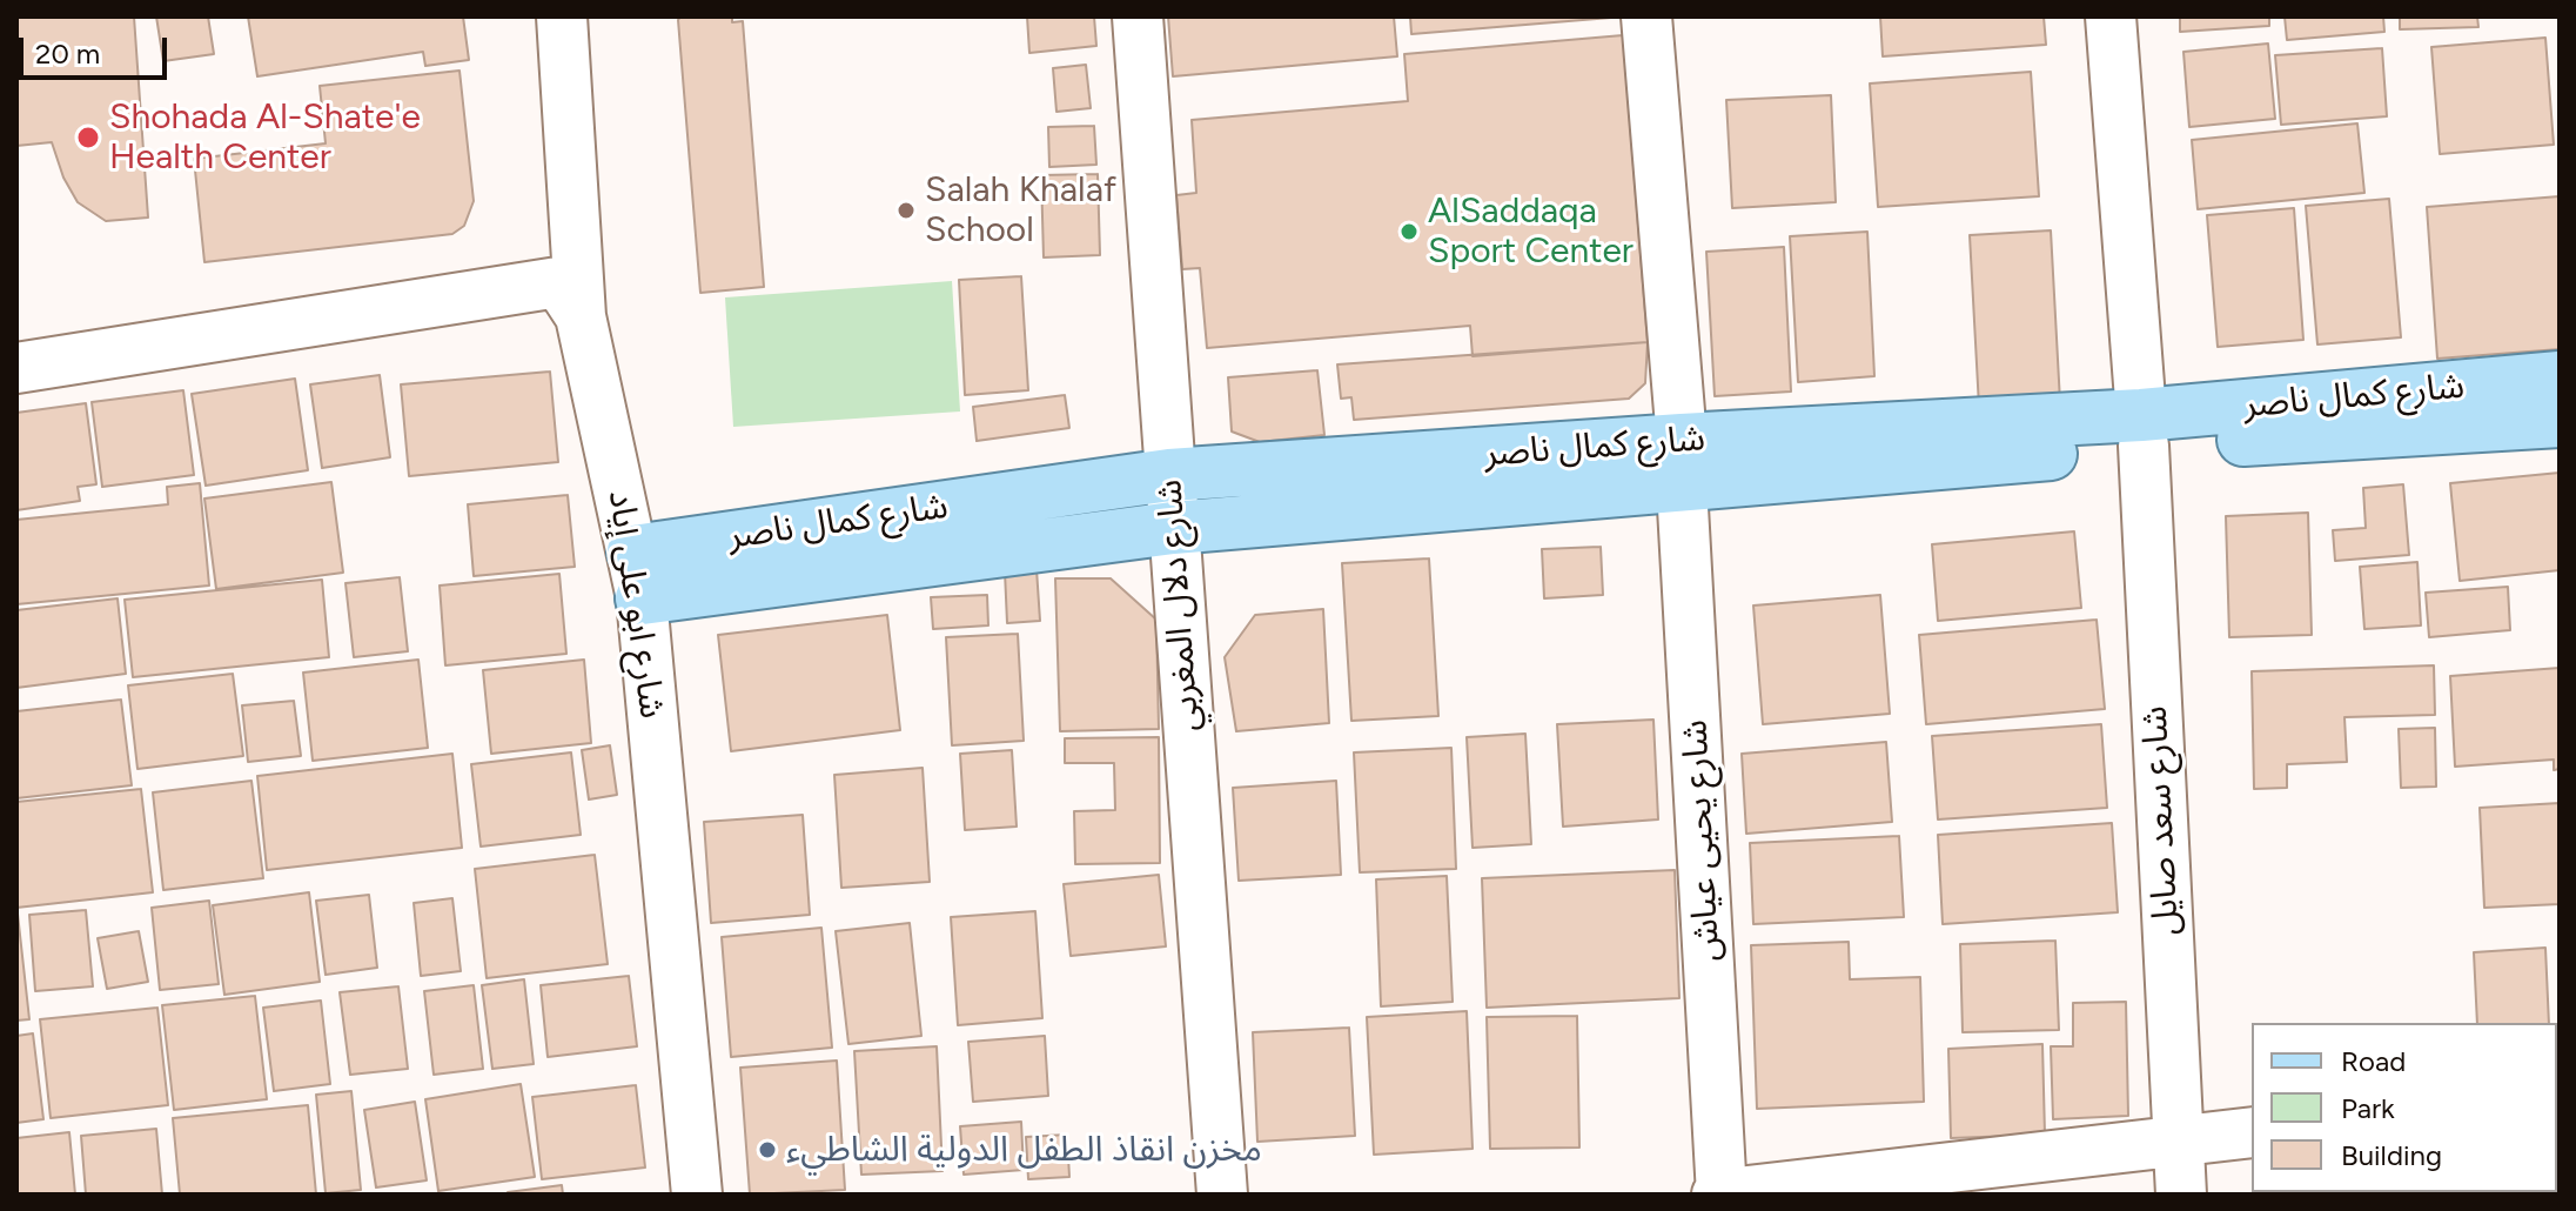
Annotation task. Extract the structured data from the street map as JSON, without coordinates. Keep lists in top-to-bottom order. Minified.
{"streets":{"main road":["شارع كمال ناصر"],"street":["شارع ابو على إياد","شارع دلال المغربي","شارع سعد صايل","شارع يحيى عياش"]},"crossings":[["شارع كمال ناصر","شارع ابو على إياد"],["شارع كمال ناصر","شارع دلال المغربي"],["شارع كمال ناصر","شارع سعد صايل"],["شارع كمال ناصر","شارع يحيى عياش"]],"places":["Shohada Al-Shate'e Health Center","Salah Khalaf School","AlSaddaqa Sport Center","مخزن انقاذ الطفل الدولية الشاطيء"],"legend":["Road","Park","Building"],"scale_bar":"20 m"}
